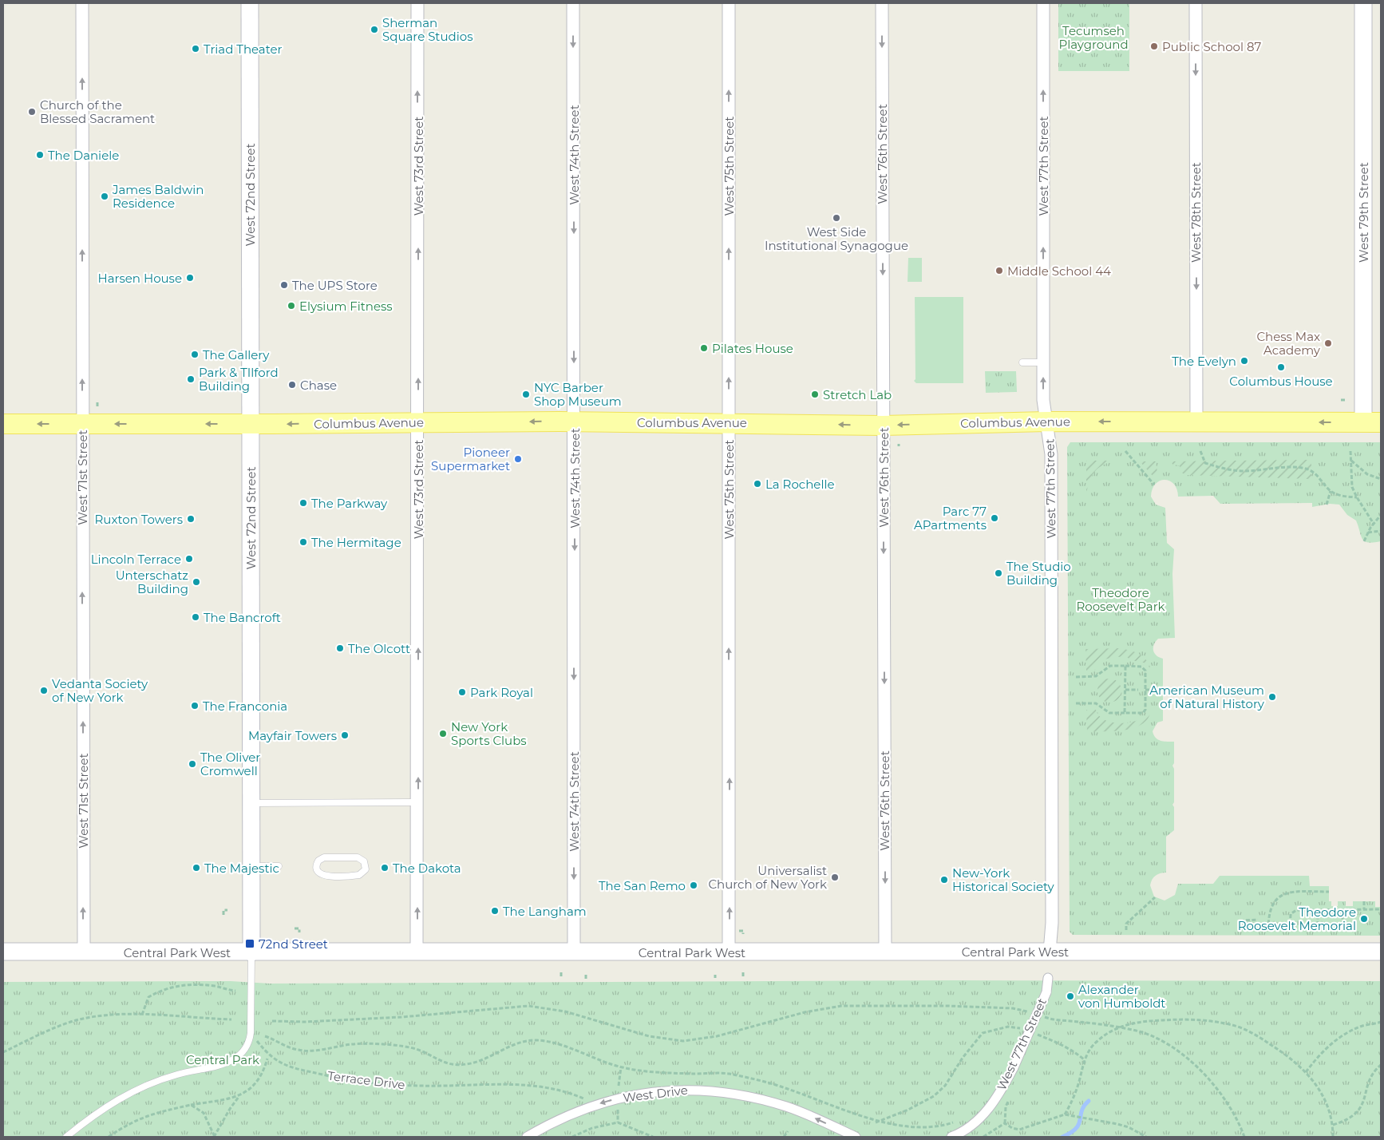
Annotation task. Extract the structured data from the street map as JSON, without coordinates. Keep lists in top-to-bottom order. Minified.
{"streets":{"main road":["West 72nd Street","West 79th Street","Columbus Avenue","Central Park West"],"street":["West 76th Street","West 74th Street","West 73rd Street","West 75th Street","West 77th Street","West 78th Street","West 71st Street","West Drive"],"path":["Terrace Drive"]},"crossings":[["West 76th Street","Columbus Avenue"],["West 76th Street","Central Park West"],["West 74th Street","Columbus Avenue"],["West 74th Street","Central Park West"],["West 73rd Street","Columbus Avenue"],["West 73rd Street","Central Park West"],["West 75th Street","Columbus Avenue"],["West 75th Street","Central Park West"],["West 77th Street","Columbus Avenue"],["West 77th Street","Central Park West"],["West 72nd Street","Columbus Avenue"],["West 72nd Street","Central Park West"],["West 72nd Street","Terrace Drive"],["West 78th Street","Columbus Avenue"],["West 79th Street","Columbus Avenue"],["Columbus Avenue","West 71st Street"],["West 71st Street","Central Park West"],["Terrace Drive","West Drive"]],"one_way":["West 76th Street","West 74th Street","West 73rd Street","West 75th Street","West 77th Street","West 78th Street","Columbus Avenue","West 71st Street","West Drive"],"parks":["Tecumseh Playground","Theodore Roosevelt Park","Central Park"],"places":{"other":["Sherman Square Studios","Public School 87","Triad Theater","Church of the Blessed Sacrament","The Daniele","James Baldwin Residence","West Side Institutional Synagogue","Middle School 44","Harsen House","The UPS Store","Elysium Fitness","Chess Max Academy","Pilates House","The Gallery","The Evelyn","Columbus House","Park & TIlford Building","Chase","NYC Barber Shop Museum","Stretch Lab","Pioneer Supermarket","La Rochelle","The Parkway","Parc 77 APartments","Ruxton Towers","The Hermitage","Lincoln Terrace","The Studio Building","Unterschatz Building","The Bancroft","The Olcott","Vedanta Society of New York","Park Royal","American Museum of Natural History","The Franconia","New York Sports Clubs","Mayfair Towers","The Oliver Cromwell","The Majestic","The Dakota","Universalist Church of New York","New-York Historical Society","The San Remo","The Langham","Theodore Roosevelt Memorial","Alexander von Humboldt"],"transit":["72nd Street"]}}
